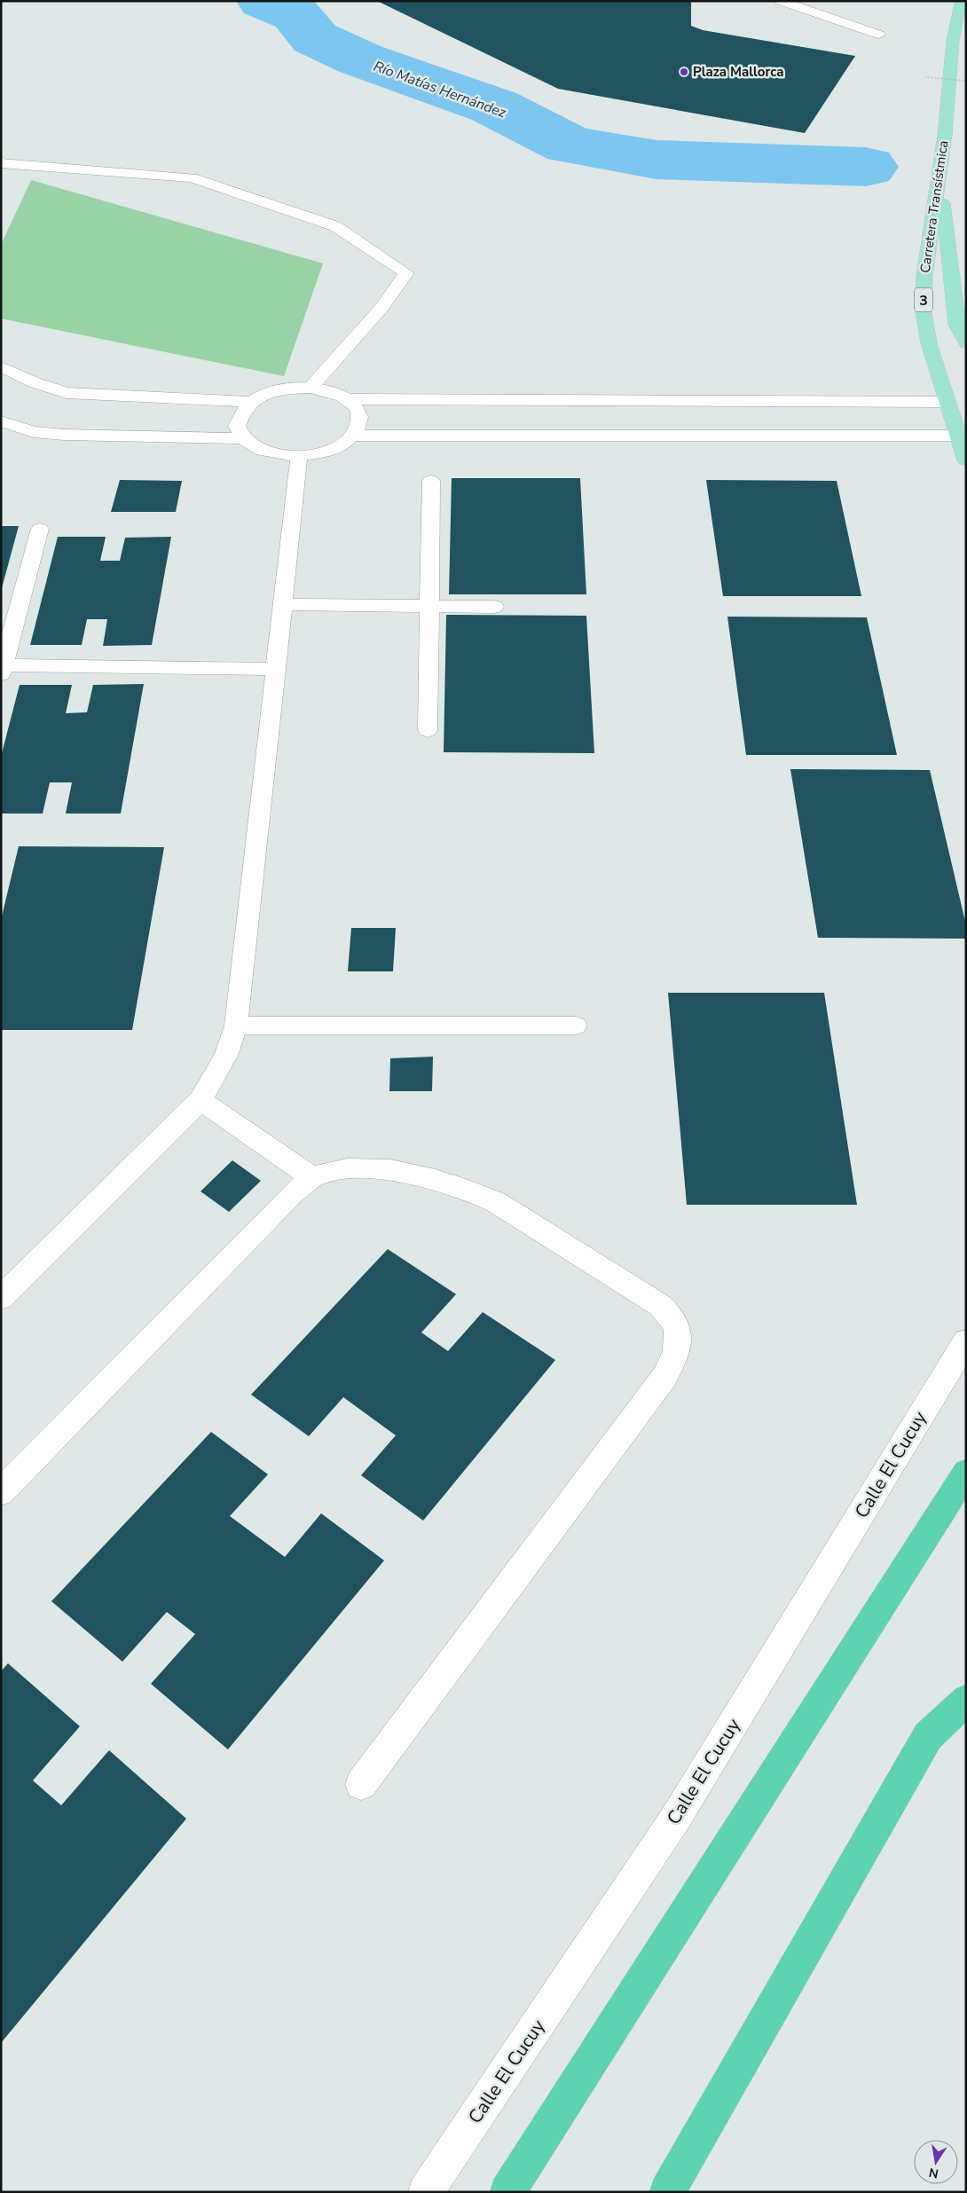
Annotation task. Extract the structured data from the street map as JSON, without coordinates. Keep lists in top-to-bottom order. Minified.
{"streets":{"main road":["Carretera Transístmica","3"],"street":["Calle El Cucuy"]},"water":["Río Matías Hernández"],"places":["Plaza Mallorca"],"north":"bottom"}
